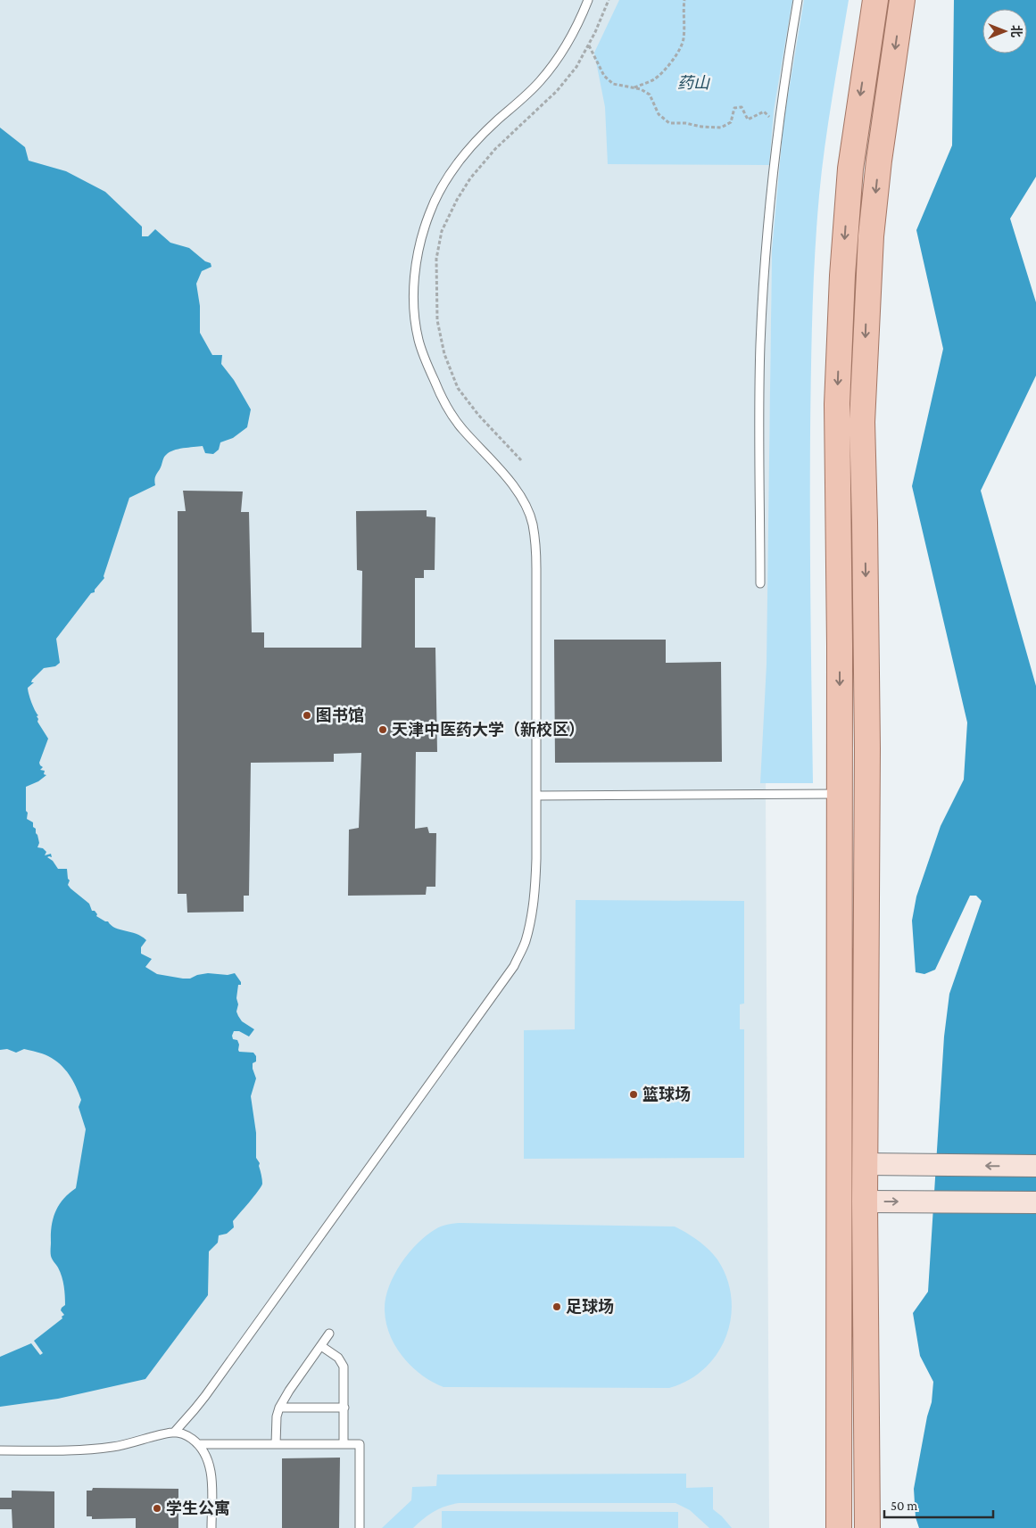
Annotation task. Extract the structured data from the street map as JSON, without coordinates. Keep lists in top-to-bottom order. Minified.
{"parks":["药山"],"places":["图书馆","天津中医药大学（新校区）","篮球场","足球场","学生公寓"],"scale_bar":"50 m","north":"right"}
